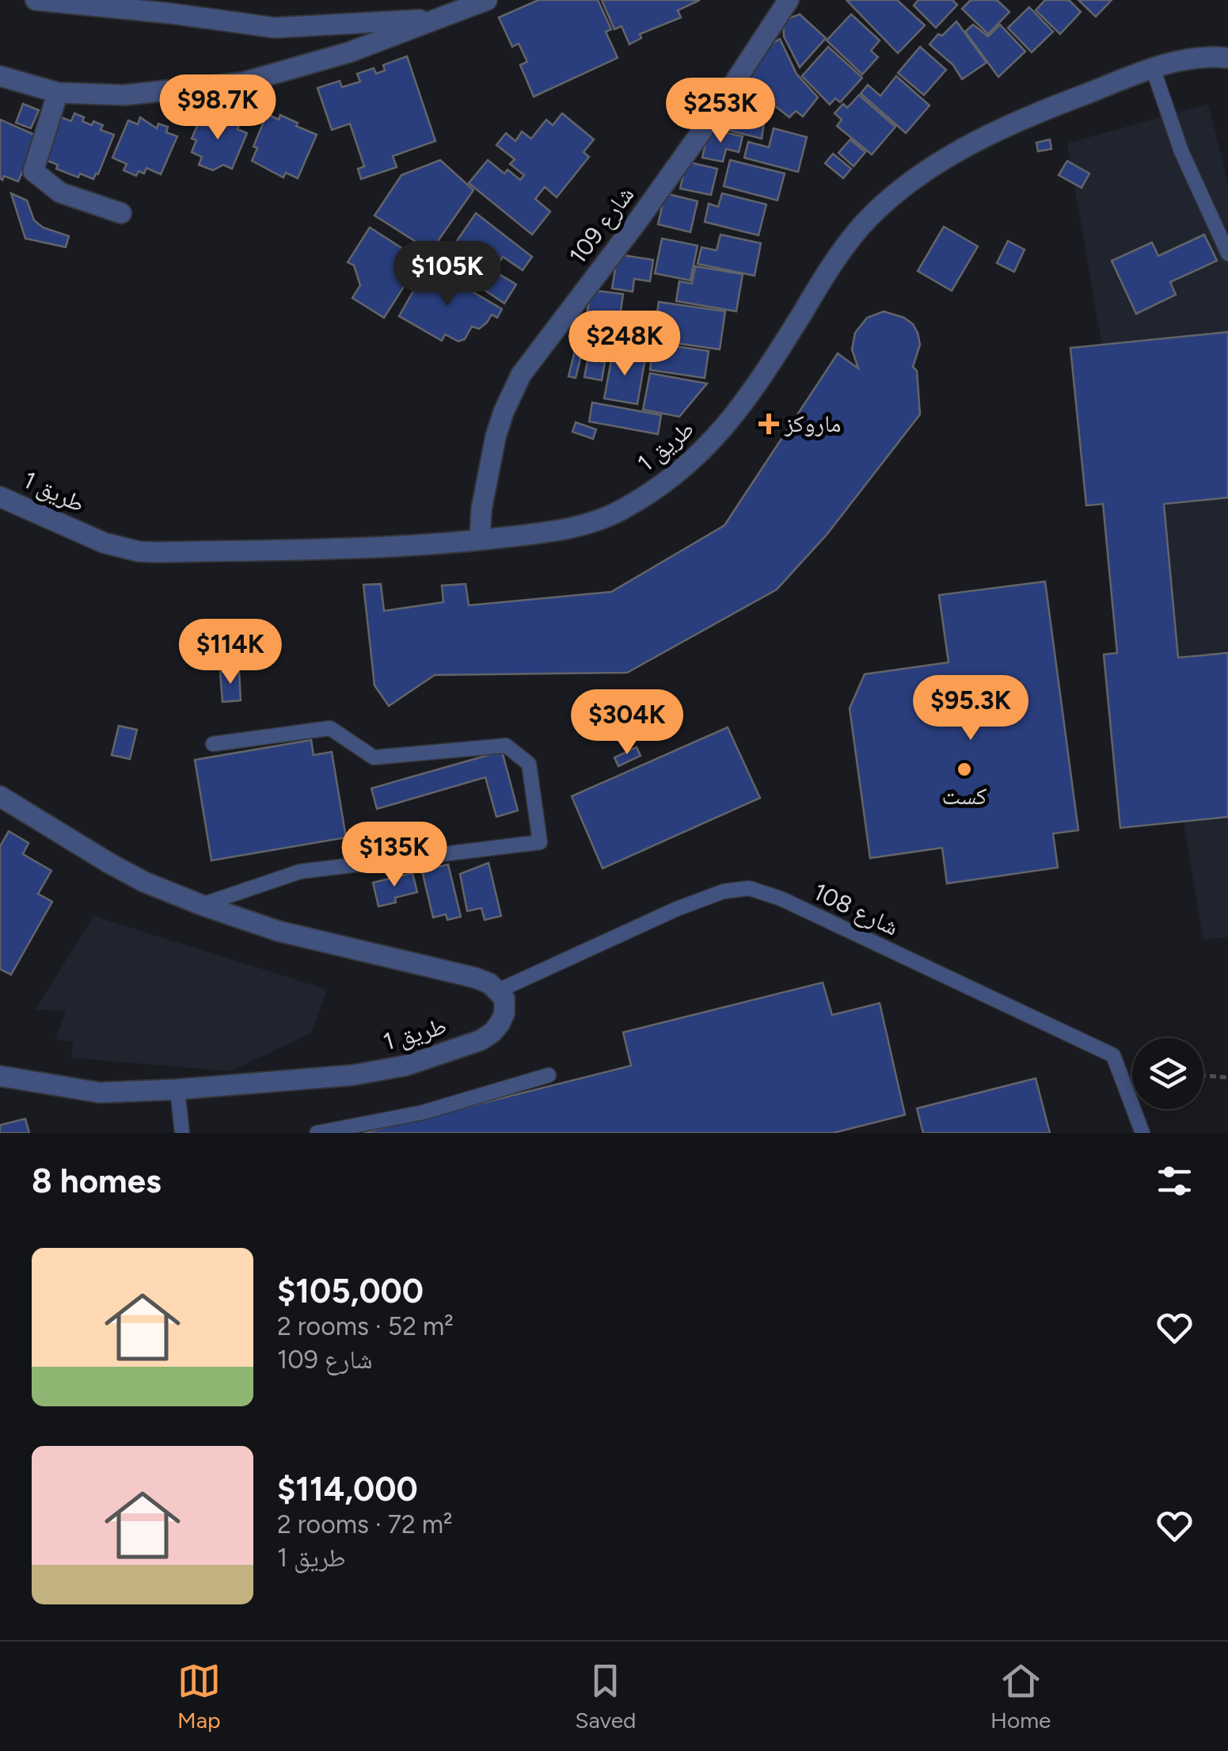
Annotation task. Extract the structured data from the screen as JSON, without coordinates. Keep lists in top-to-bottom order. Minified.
{"streets":{"street":["شارع 109","طريق 1"],"lane":["شارع 108"]},"crossings":[["شارع 109","طريق 1"],["طريق 1","شارع 108"]],"places":{"health":["ماروكز"],"other":["كست"]},"page":{"price":["$98.7K","$253K","$105K","$248K","$114K","$95.3K","$304K","$135K"],"heading":"8 homes","list":[{"name":"$105,000","note":"2 rooms · 52 m² · شارع 109"},{"name":"$114,000","note":"2 rooms · 72 m² · طريق 1"}],"tabs":["Map","Saved","Home"]}}
